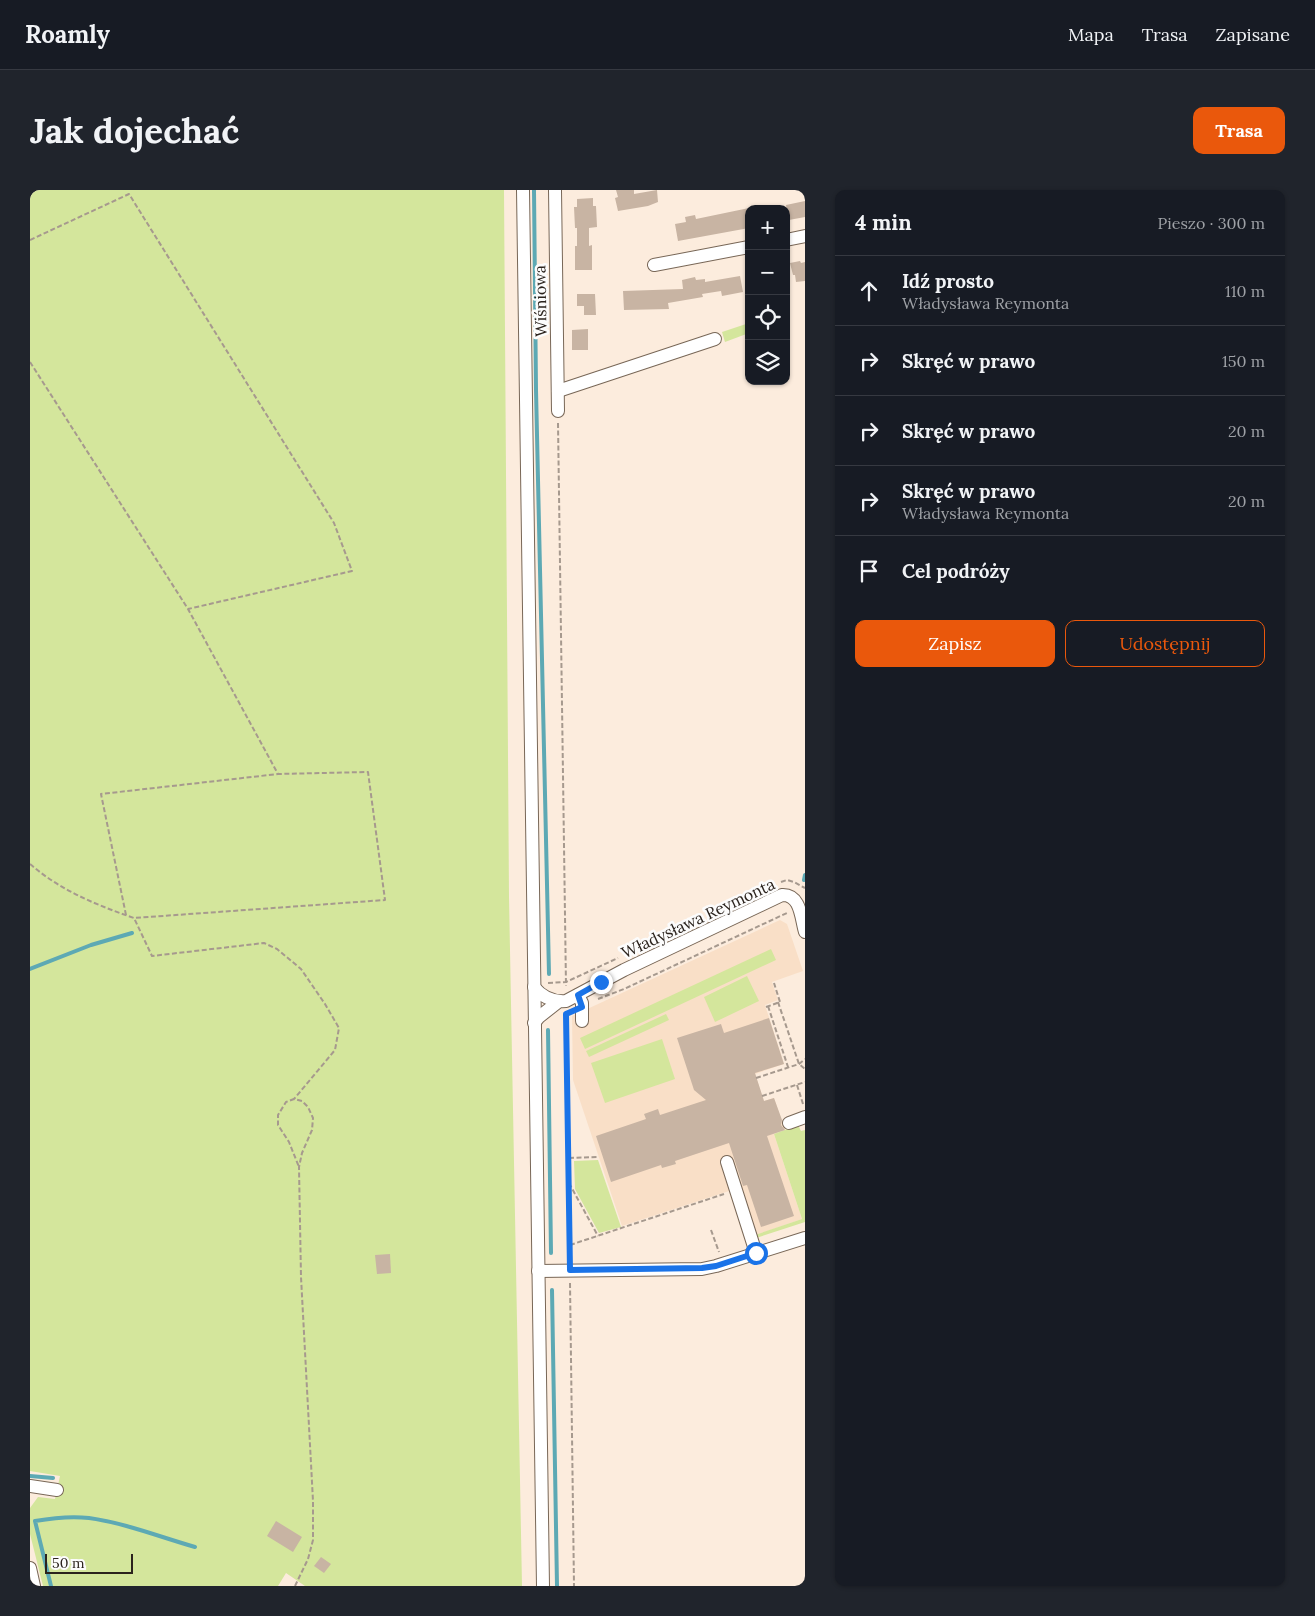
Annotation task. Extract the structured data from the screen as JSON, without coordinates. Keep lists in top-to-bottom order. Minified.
{"streets":{"street":["Wiśniowa","Władysława Reymonta"]},"scale_bar":"50 m","page":{"header":"Roamly","nav":["Mapa","Trasa","Zapisane"],"buttons":["Trasa",["Zapisz","Udostępnij"]],"title":"Jak dojechać","heading":["4 min","Pieszo · 300 m"],"map_buttons":["+","−"],"list":[["Idź prosto","Władysława Reymonta","110 m"],["Skręć w prawo","150 m"],["Skręć w prawo","20 m"],["Skręć w prawo","Władysława Reymonta","20 m"],"Cel podróży"],"scale":"50 m"}}
